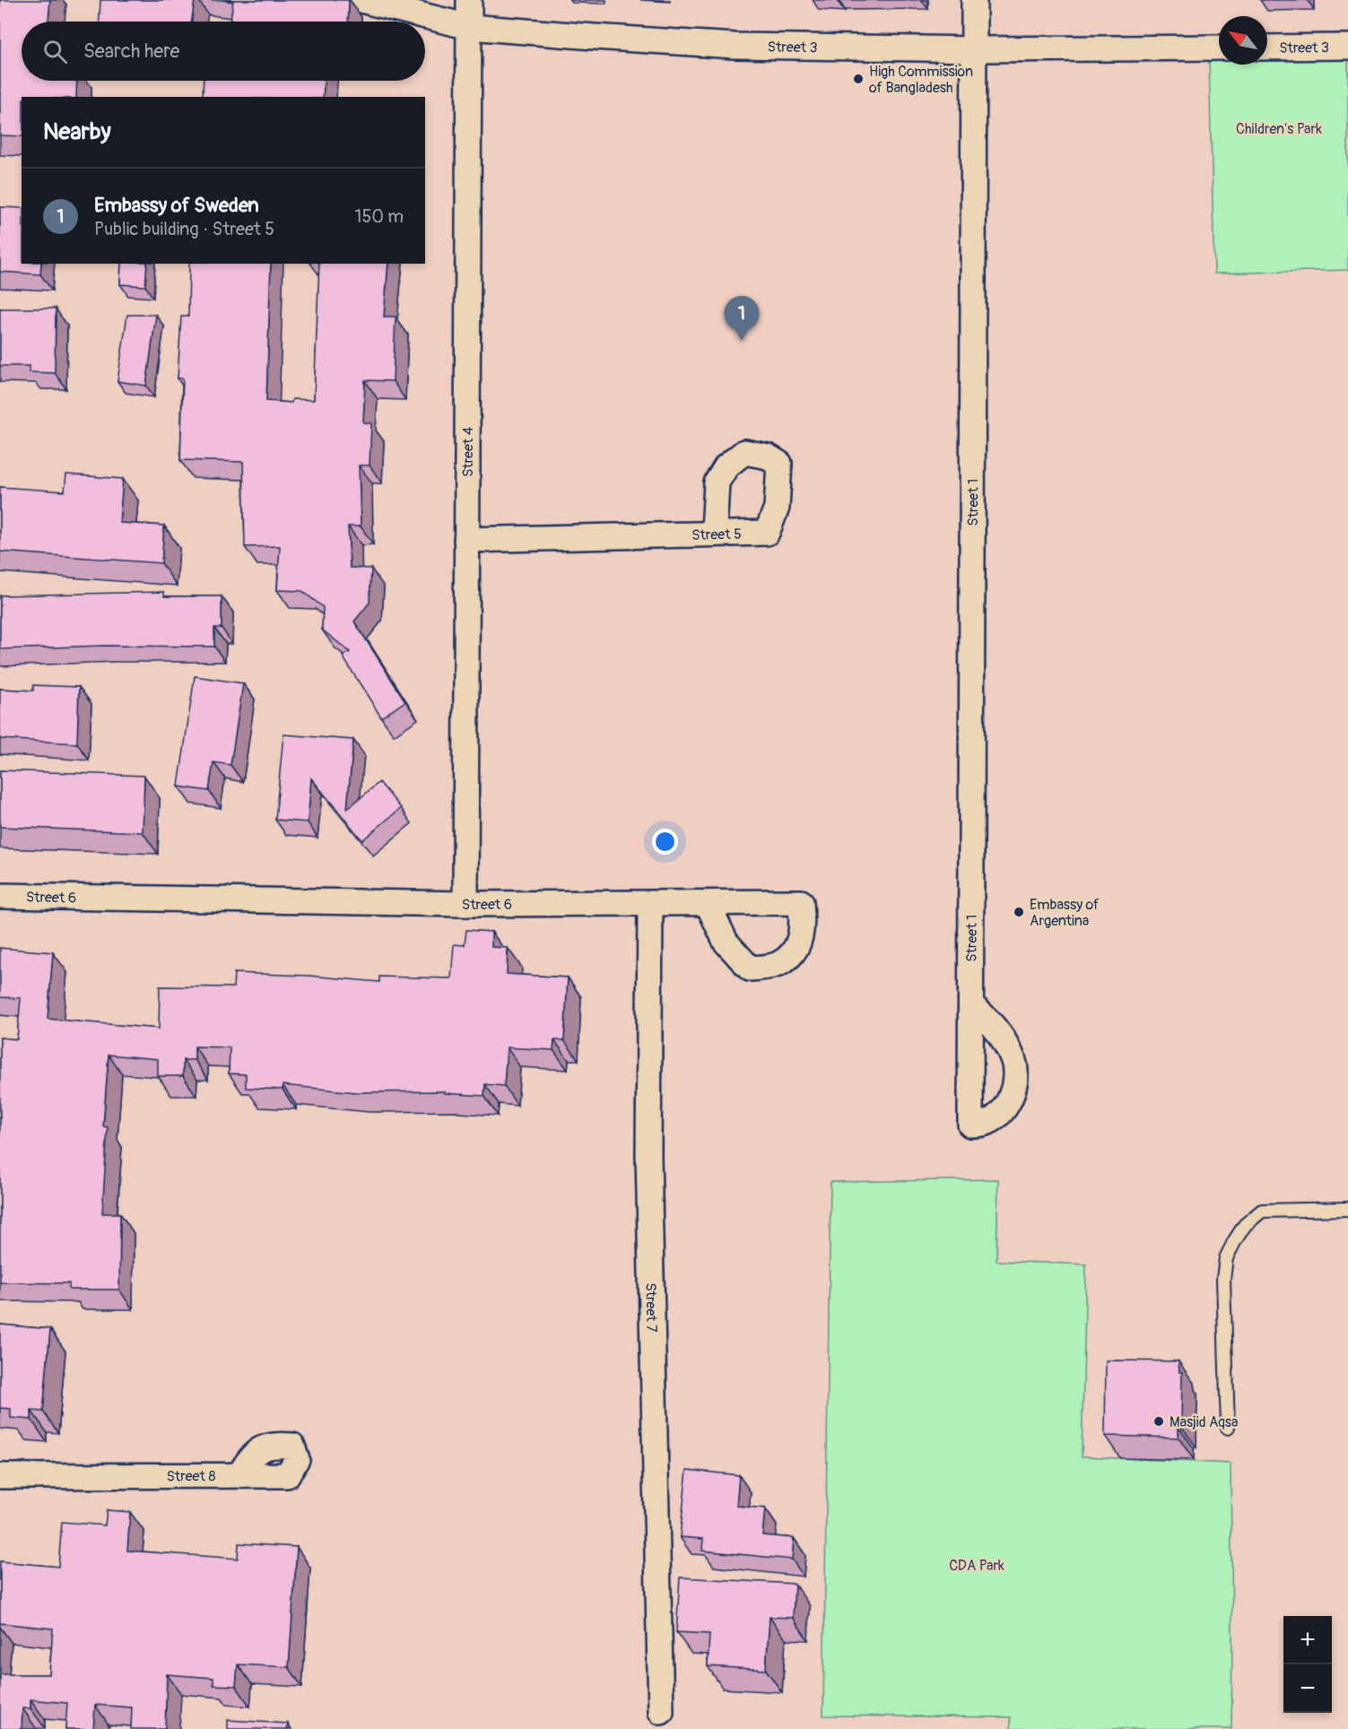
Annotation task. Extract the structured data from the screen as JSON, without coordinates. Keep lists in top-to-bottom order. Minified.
{"streets":{"street":["Street 3","Street 4","Street 1","Street 5","Street 6","Street 7","Street 8"]},"crossings":[["Street 3","Street 4"],["Street 3","Street 1"],["Street 4","Street 5"],["Street 4","Street 6"],["Street 6","Street 7"]],"parks":["Children's Park","CDA Park"],"places":["High Commission of Bangladesh","Embassy of Argentina","Masjid Aqsa"],"north":"top left","page":{"search":"Search here","heading":"Nearby","list":[{"mark":"1","name":"Embassy of Sweden","note":"Public building · Street 5","value":"150 m"}],"pins":"1","map_buttons":["+","−"]}}
